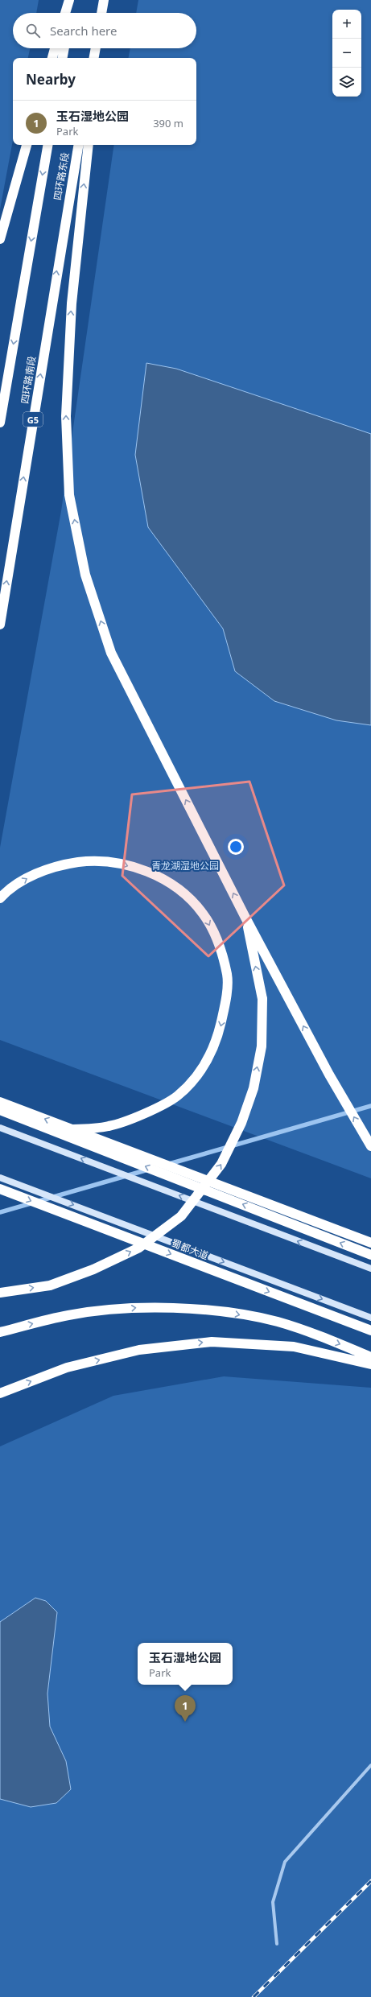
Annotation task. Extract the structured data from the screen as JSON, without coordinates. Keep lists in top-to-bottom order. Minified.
{"streets":{"highway":["四环路东段","四环路南段","G5","蜀都大道"]},"crossings":[["四环路东段","四环路南段"]],"parks":["青龙湖湿地公园"],"page":{"map_buttons":["+","−"],"search":"Search here","heading":"Nearby","list":[{"mark":"1","name":"玉石湿地公园","note":"Park","value":"390 m"}],"popup":["玉石湿地公园","Park"],"pins":"1"}}
